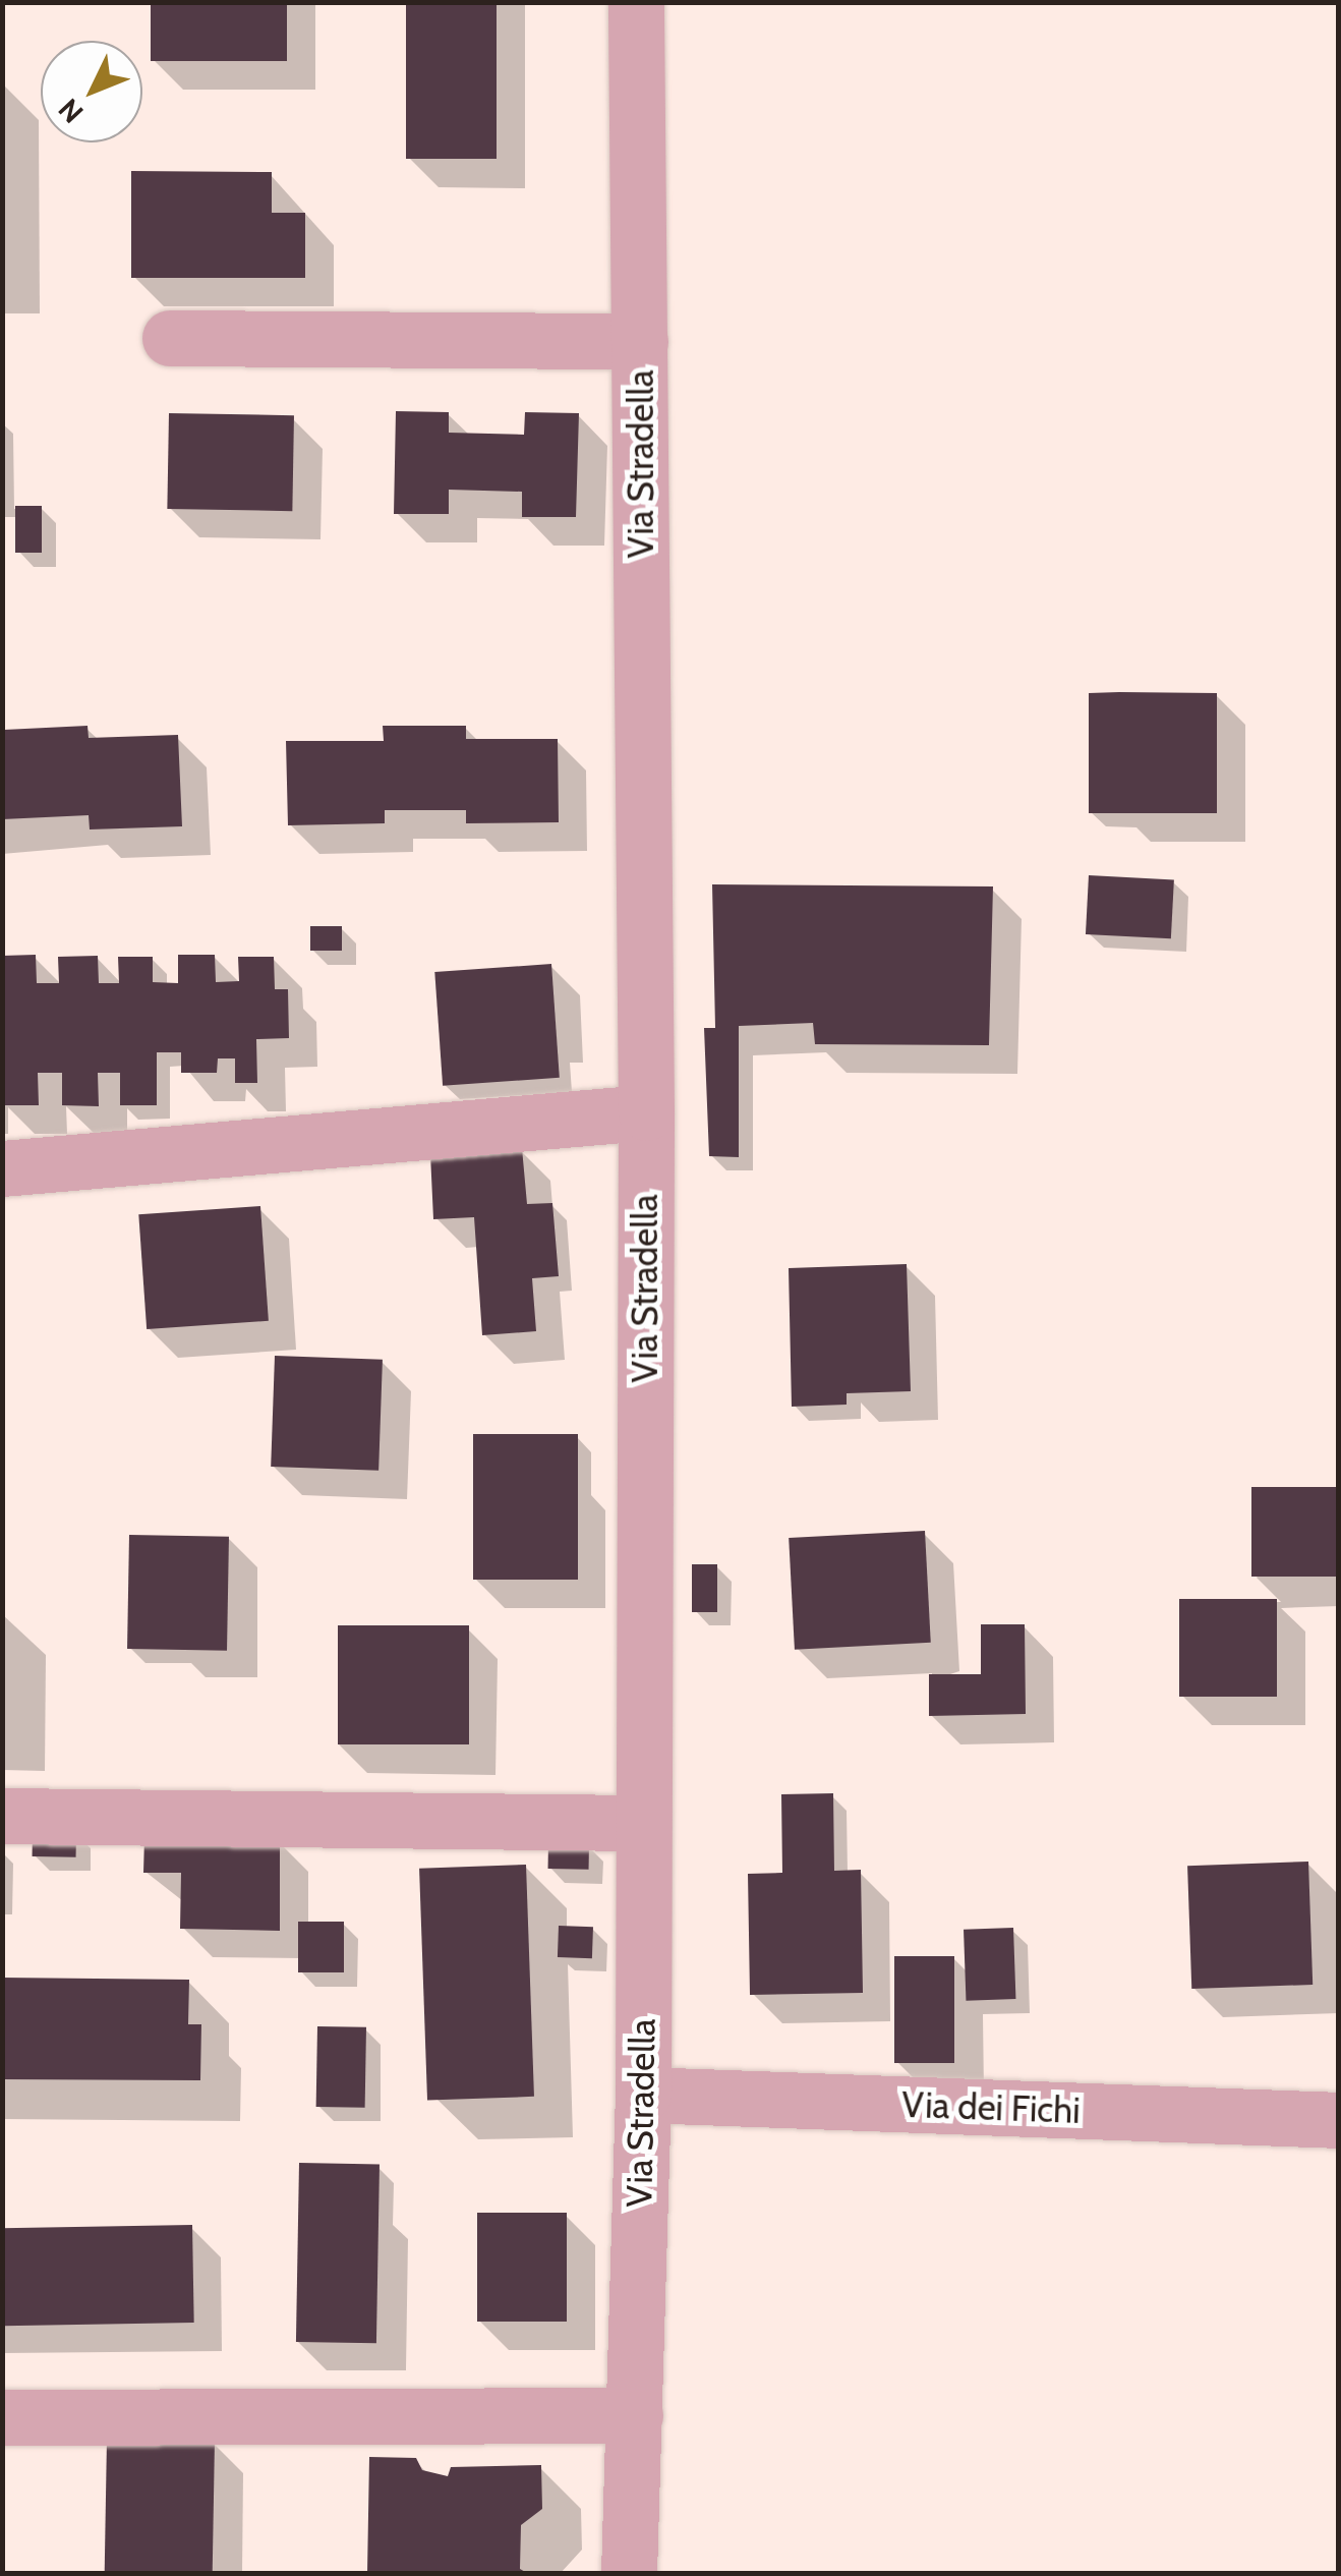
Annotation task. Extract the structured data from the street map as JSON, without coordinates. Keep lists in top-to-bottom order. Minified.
{"streets":{"street":["Via Stradella","Via dei Fichi"]},"crossings":[["Via Stradella","Via dei Fichi"]],"north":"bottom left"}
